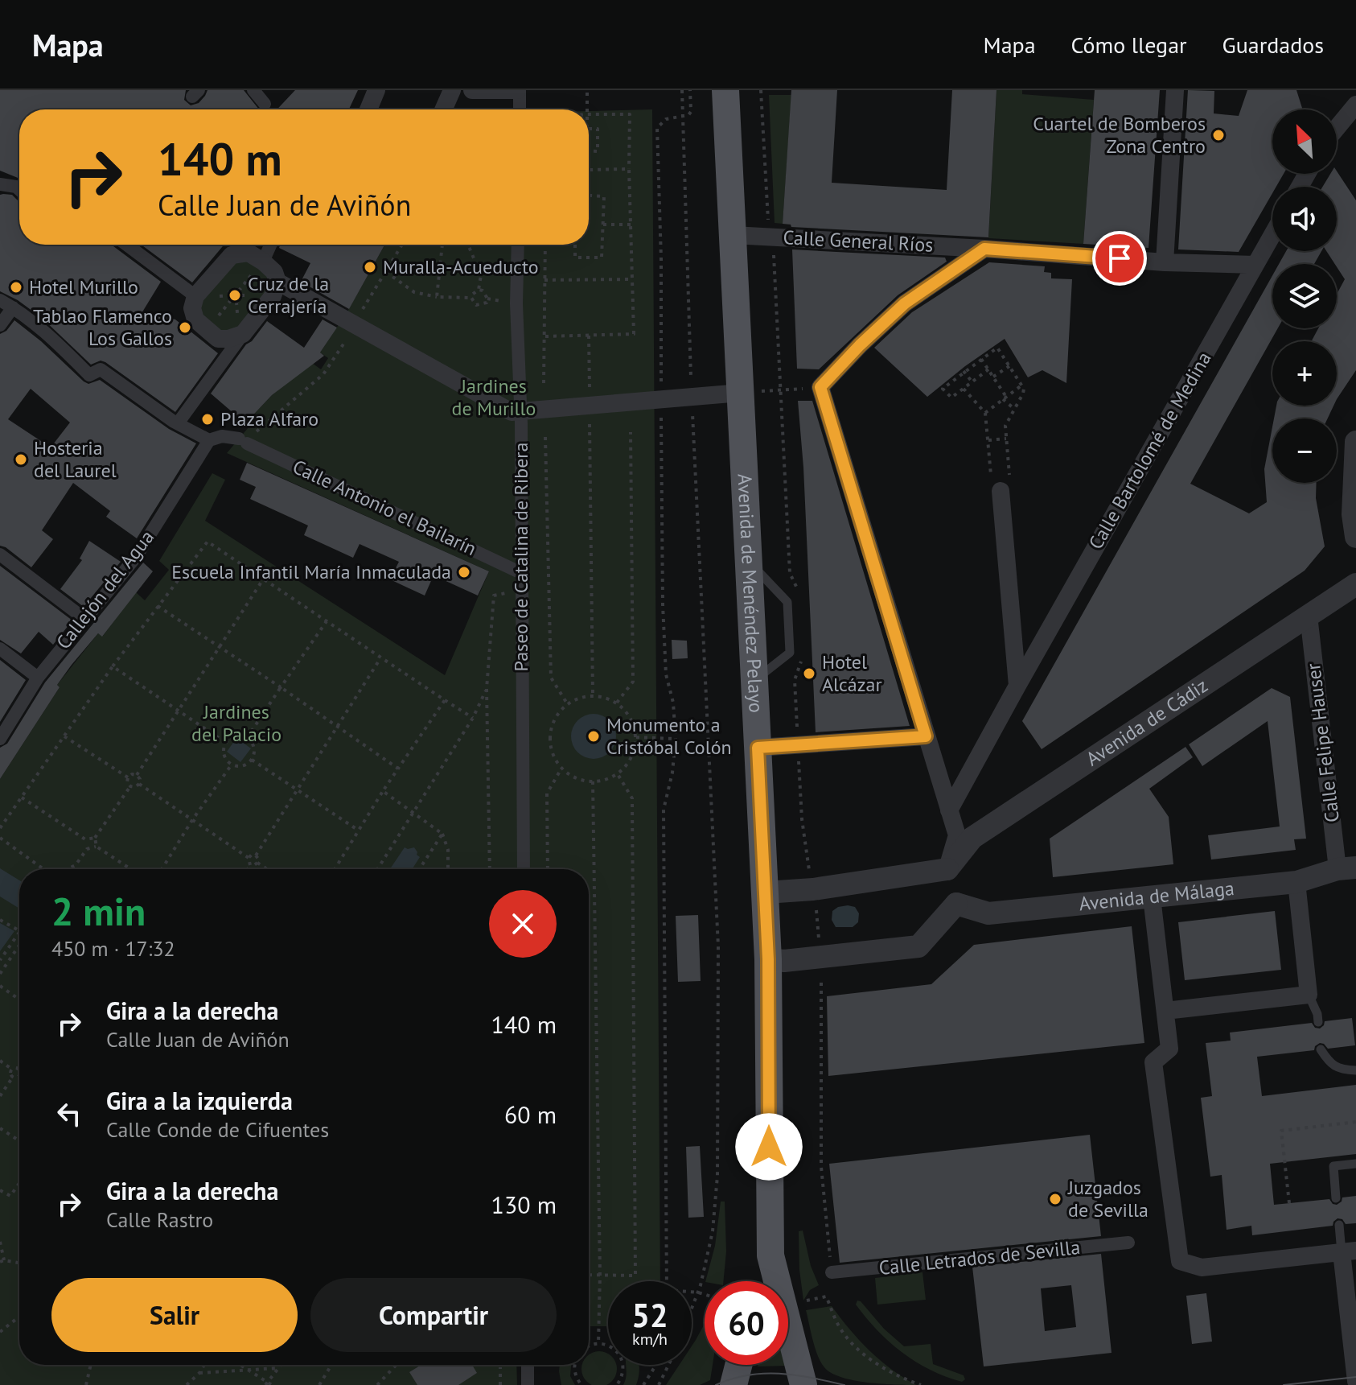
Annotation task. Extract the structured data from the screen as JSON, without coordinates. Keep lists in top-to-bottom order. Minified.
{"streets":{"main road":["Avenida de Menéndez Pelayo"],"street":["Calle General Ríos","Calle Bartolomé de Medina","Calle Antonio el Bailarín","Paseo de Catalina de Ribera","Callejón del Agua","Avenida de Cádiz","Calle Felipe Hauser","Avenida de Málaga","Calle Letrados de Sevilla"]},"crossings":[["Calle General Ríos","Calle Bartolomé de Medina"],["Calle General Ríos","Avenida de Menéndez Pelayo"],["Calle Antonio el Bailarín","Paseo de Catalina de Ribera"],["Avenida de Cádiz","Calle Felipe Hauser"],["Calle Felipe Hauser","Avenida de Málaga"]],"parks":["Jardines de Murillo","Jardines del Palacio"],"places":["Cuartel de Bomberos Zona Centro","Muralla-Acueducto","Hotel Murillo","Cruz de la Cerrajería","Tablao Flamenco Los Gallos","Plaza Alfaro","Hosteria del Laurel","Escuela Infantil María Inmaculada","Hotel Alcázar","Monumento a Cristóbal Colón","Juzgados de Sevilla"],"north":"top left","page":{"header":"Mapa","nav":["Mapa","Cómo llegar","Guardados"],"map_buttons":["+","−"],"turn":["140 m","Calle Juan de Aviñón"],"heading":["2 min","450 m · 17:32"],"list":[{"name":"Gira a la derecha","note":"Calle Juan de Aviñón","value":"140 m"},{"name":"Gira a la izquierda","note":"Calle Conde de Cifuentes","value":"60 m"},{"name":"Gira a la derecha","note":"Calle Rastro","value":"130 m"}],"buttons":["Salir","Compartir"],"speed":"52 km/h","limit":"60"}}
